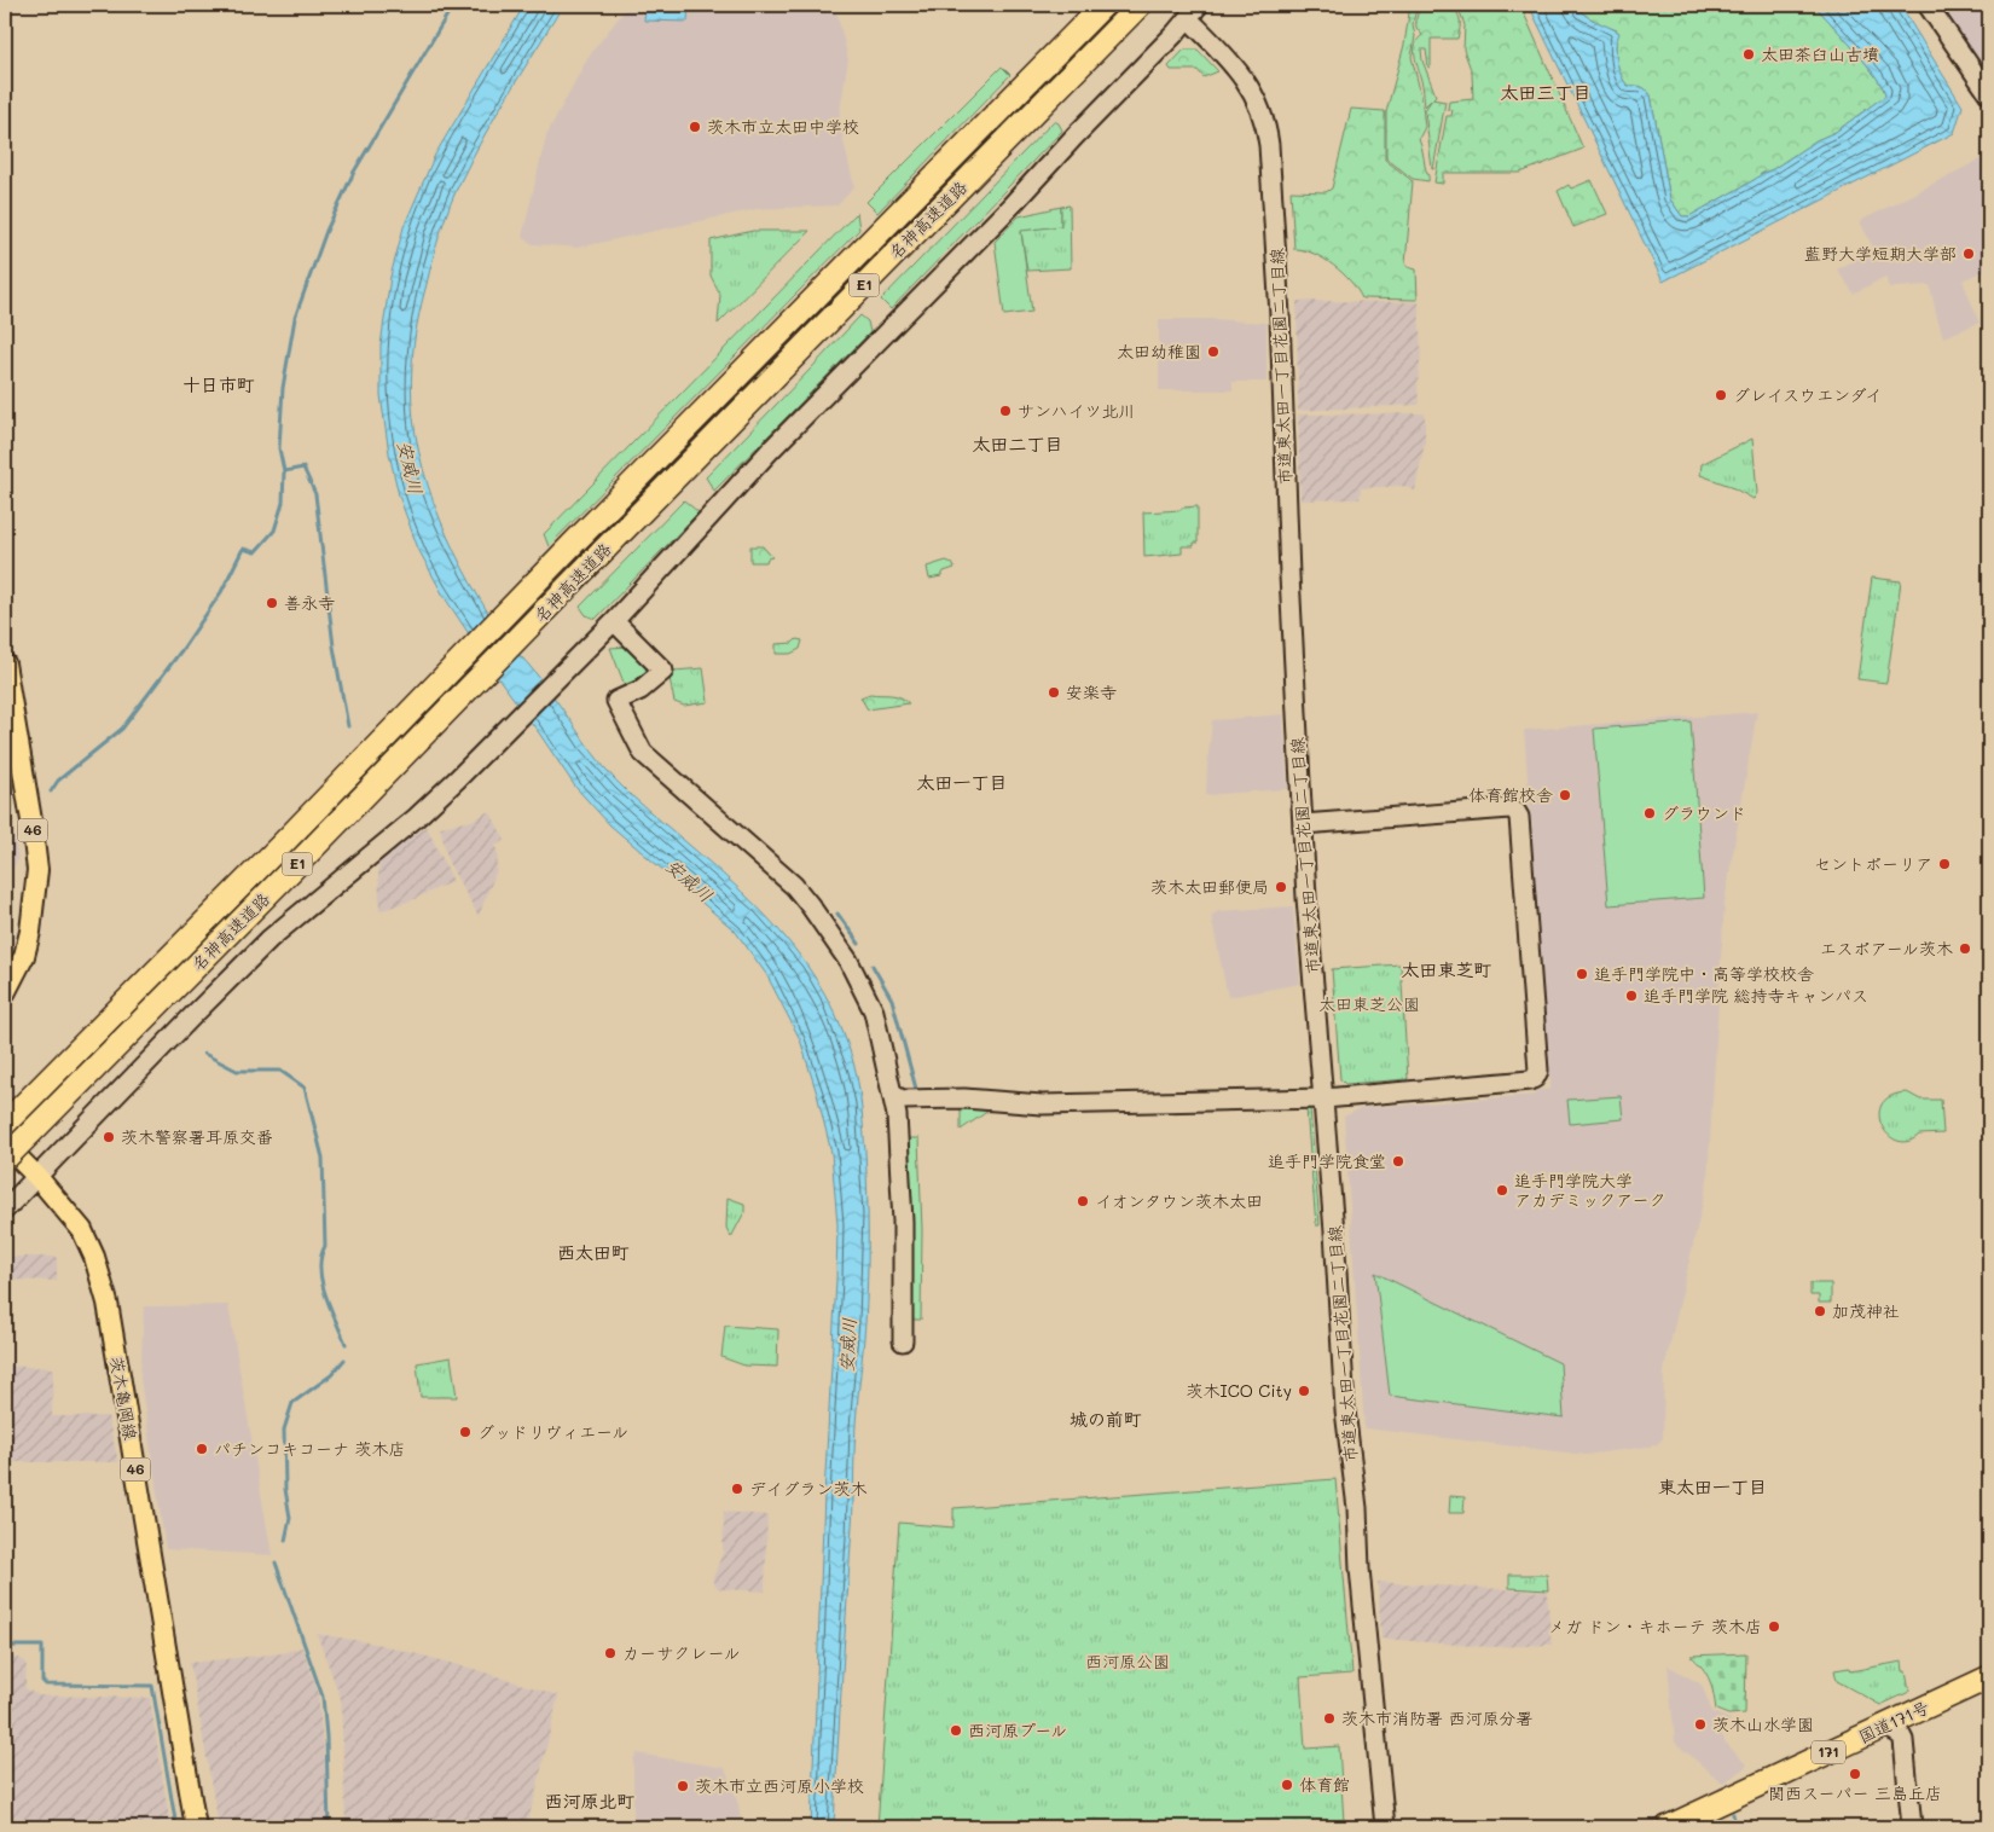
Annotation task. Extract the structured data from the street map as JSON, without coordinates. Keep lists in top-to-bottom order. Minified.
{"streets":{"highway":["名神高速道路","E1","国道171号","171"],"main road":["46","茨木亀岡線"],"street":["市道東太田一丁目花園二丁目線"]},"districts":["太田三丁目","十日市町","太田二丁目","太田一丁目","太田東芝町","西太田町","城の前町","東太田一丁目","西河原北町"],"water":["安威川"],"parks":["太田東芝公園","西河原公園"],"places":["太田茶臼山古墳","茨木市立太田中学校","藍野大学短期大学部","太田幼稚園","グレイスウエンダイ","サンハイツ北川","善永寺","安楽寺","体育館校舎","グラウンド","セントポーリア","茨木太田郵便局","エスポアール茨木","追手門学院中・高等学校校舎","追手門学院 総持寺キャンパス","茨木警察署耳原交番","追手門学院食堂","追手門学院大学 アカデミックアーク","イオンタウン茨木太田","加茂神社","茨木ICO City","グッドリヴィエール","パチンコキコーナ 茨木店","デイグラン茨木","メガ ドン・キホーテ 茨木店","カーサクレール","茨木市消防署 西河原分署","茨木山水学園","西河原プール","関西スーパー 三島丘店","体育館","茨木市立西河原小学校"]}
